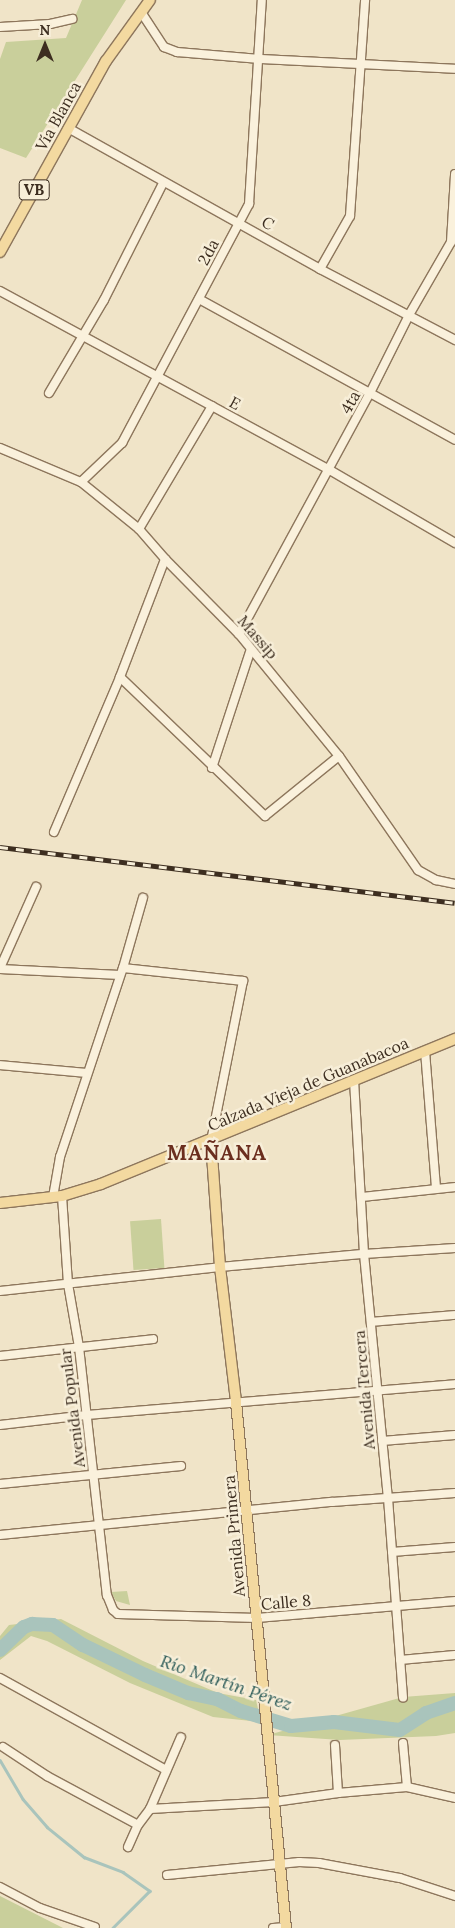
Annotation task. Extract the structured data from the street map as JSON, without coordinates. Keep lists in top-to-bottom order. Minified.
{"streets":{"main road":["Vía Blanca","VB","Calzada Vieja de Guanabacoa","Avenida Primera"],"street":["C","2da","4ta","E","Massip","Avenida Tercera","Avenida Popular","Calle 8"]},"crossings":[["Vía Blanca","C"],["C","2da"],["C","4ta"],["2da","E"],["2da","Massip"],["4ta","E"],["4ta","Massip"],["Calzada Vieja de Guanabacoa","Avenida Tercera"],["Calzada Vieja de Guanabacoa","Avenida Popular"],["Calzada Vieja de Guanabacoa","Avenida Primera"],["Avenida Tercera","Calle 8"],["Avenida Popular","Calle 8"],["Avenida Primera","Calle 8"]],"districts":["MAÑANA"],"water":["Río Martín Pérez"],"north":"top"}
